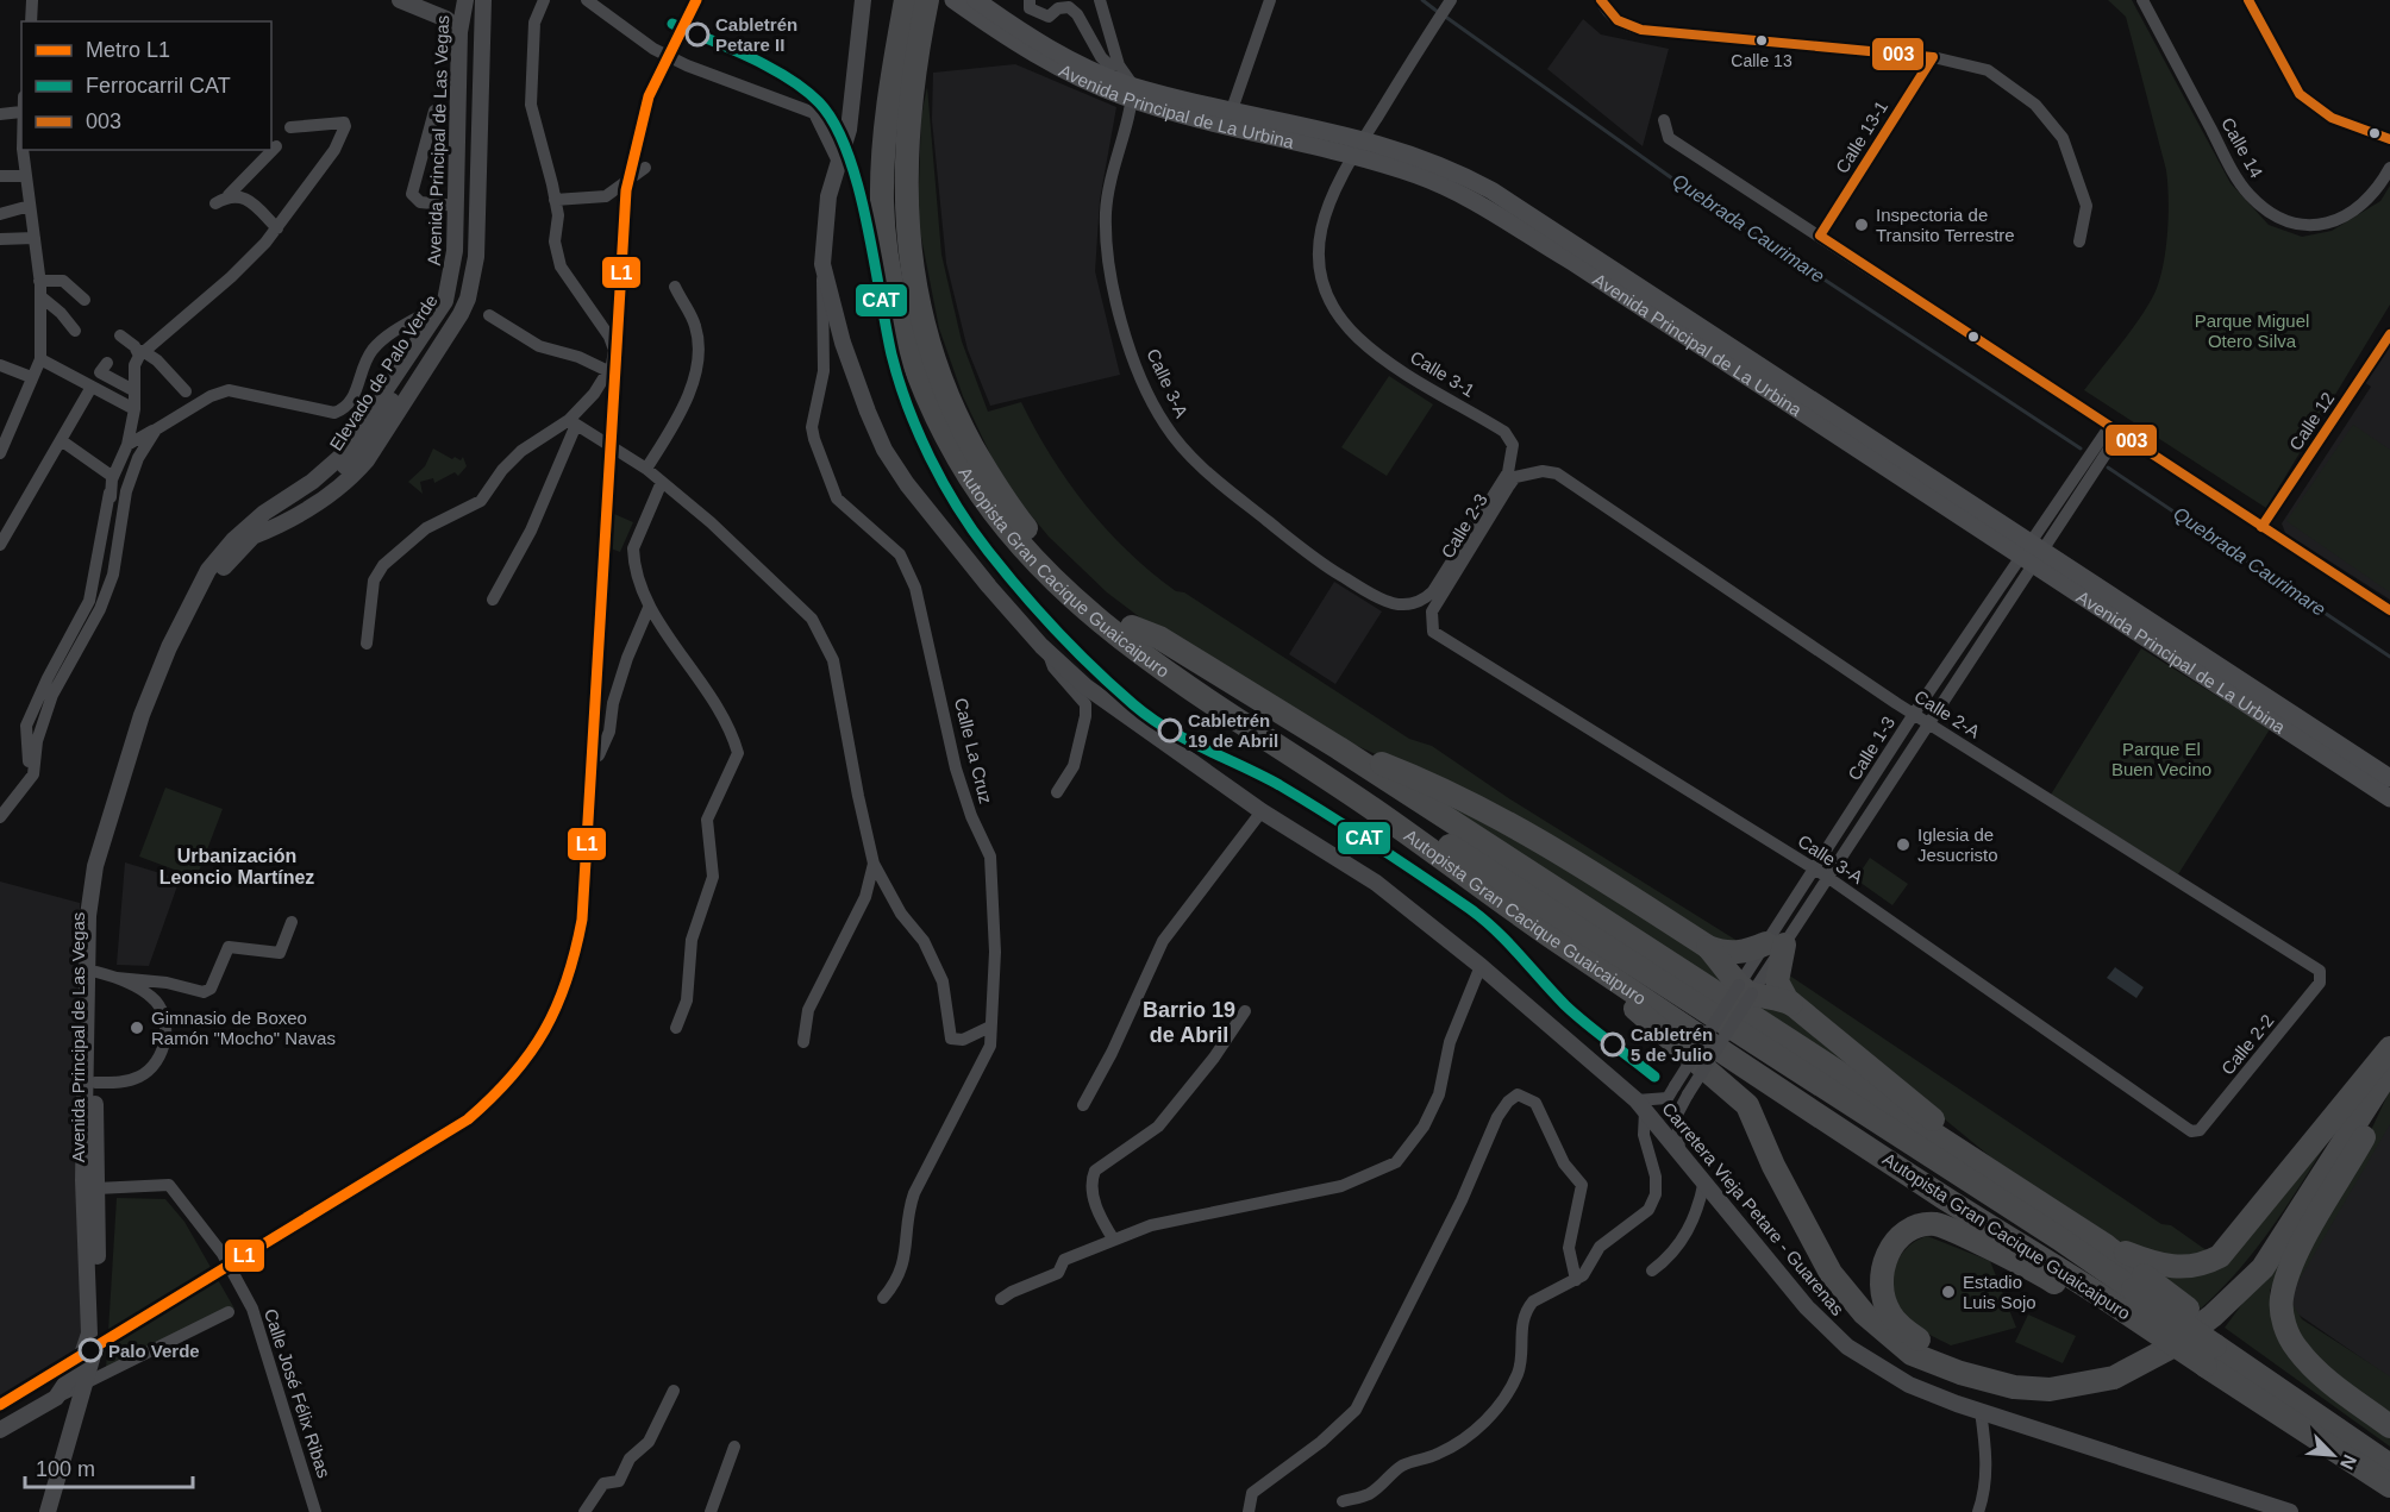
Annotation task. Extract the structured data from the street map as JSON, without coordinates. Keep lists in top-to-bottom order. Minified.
{"streets":{"highway":["Autopista Gran Cacique Guaicaipuro"],"main road":["Avenida Principal de La Urbina"],"street":["Calle 13-1","Avenida Principal de Las Vegas","Calle 14","Elevado de Palo Verde","Calle 3-1","Calle 3-A","Calle 12","Calle 2-3","Calle 2-A","Calle 1-3","Calle La Cruz","Calle 2-2","Carretera Vieja Petare - Guarenas","Calle José Félix Ribas"]},"crossings":[["Avenida Principal de La Urbina","Calle 3-1"],["Avenida Principal de La Urbina","Calle 3-A"],["Avenida Principal de La Urbina","Calle 1-3"],["Avenida Principal de Las Vegas","Elevado de Palo Verde"],["Avenida Principal de Las Vegas","Calle José Félix Ribas"],["Calle 3-1","Calle 3-A"],["Calle 3-A","Calle 2-3"],["Calle 3-A","Calle 1-3"],["Calle 3-A","Calle 2-2"],["Calle 2-3","Calle 2-A"],["Calle 2-A","Calle 1-3"],["Calle 2-A","Calle 2-2"],["Calle La Cruz","Carretera Vieja Petare - Guarenas"]],"districts":["Urbanización Leoncio Martínez","Barrio 19 de Abril"],"water":["Quebrada Caurimare"],"parks":["Parque Miguel Otero Silva","Parque El Buen Vecino"],"places":["Cabletrén Petare II","Calle 13","Inspectoria de Transito Terrestre","Cabletrén 19 de Abril","Iglesia de Jesucristo","Gimnasio de Boxeo Ramón \"Mocho\" Navas","Cabletrén 5 de Julio","Estadio Luis Sojo","Palo Verde"],"lines":["metro line L1","transit line 003","rail line CAT"],"legend":["Metro L1","Ferrocarril CAT","003"],"scale_bar":"100 m","north":"bottom right"}
